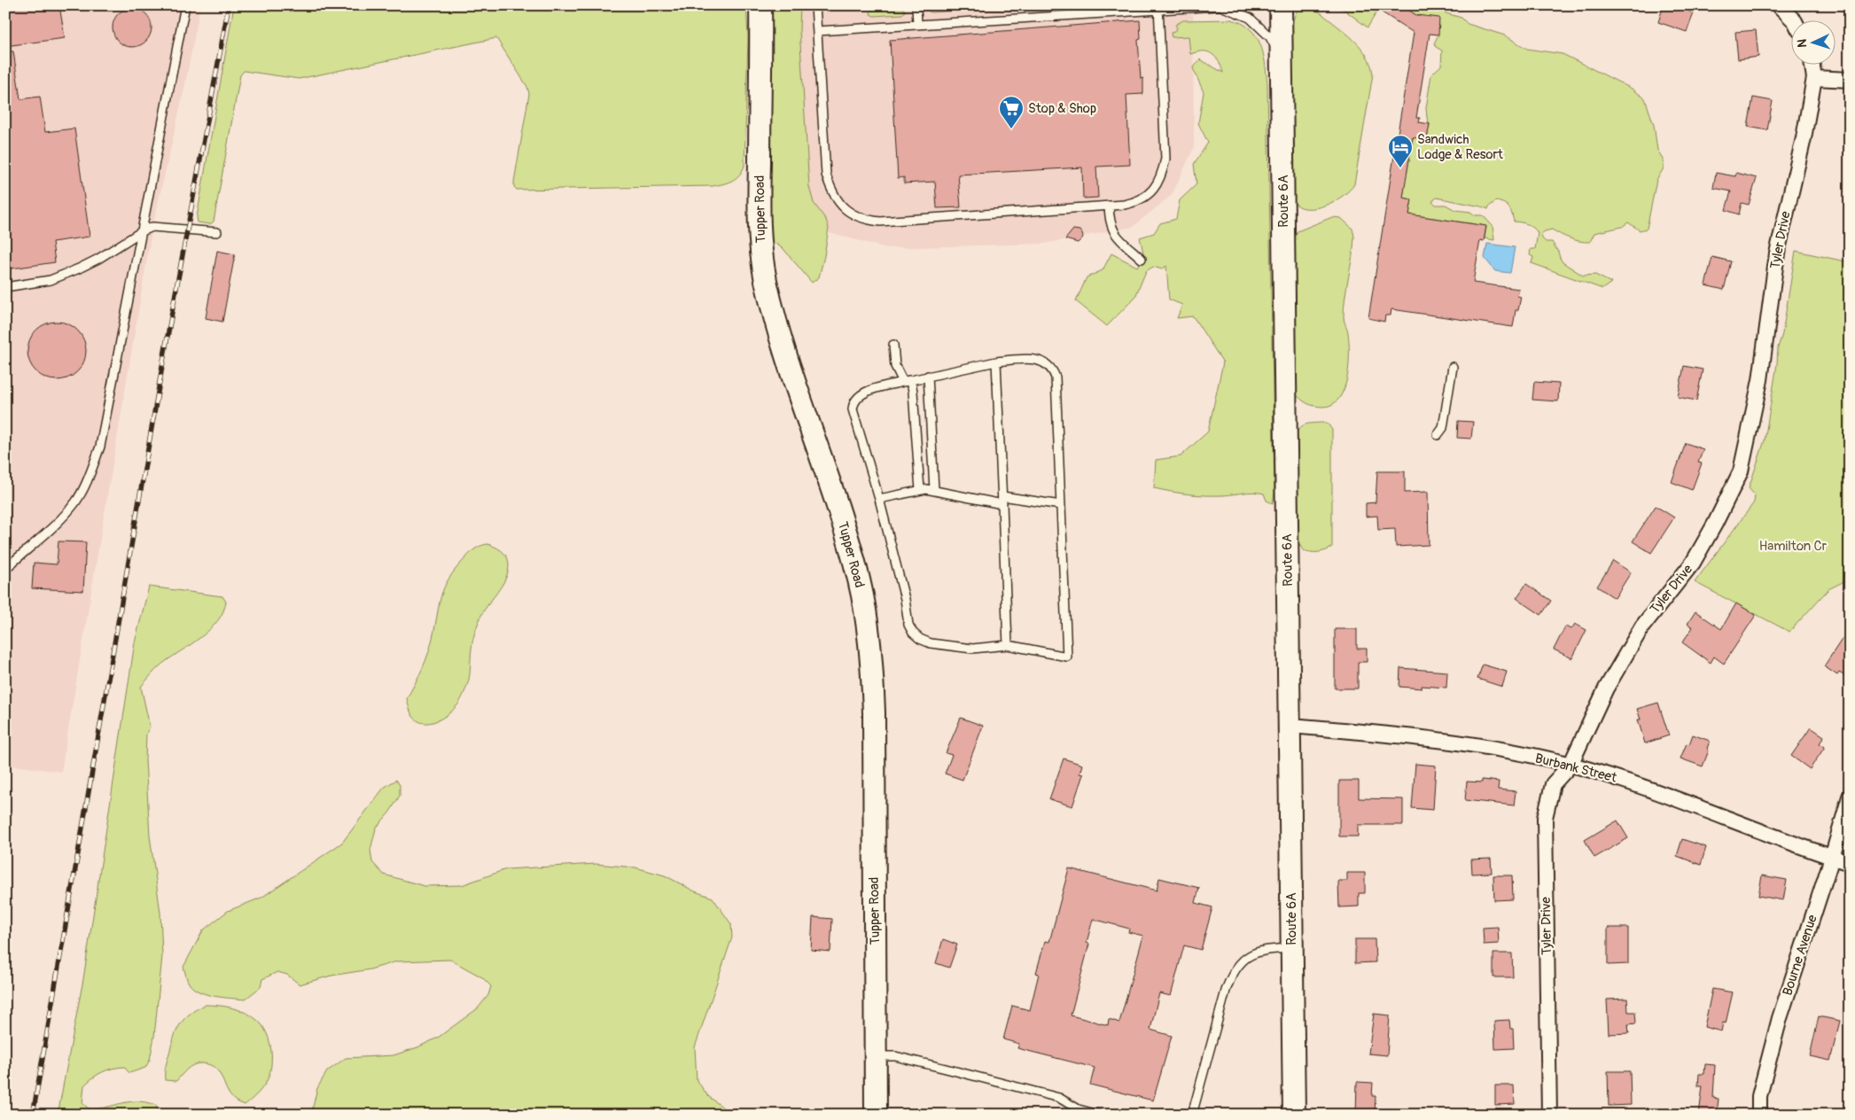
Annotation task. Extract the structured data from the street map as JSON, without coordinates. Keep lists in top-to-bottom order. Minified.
{"streets":{"main road":["Route 6A","Tupper Road"],"street":["Tyler Drive","Burbank Street","Bourne Avenue"]},"crossings":[["Route 6A","Burbank Street"],["Tyler Drive","Burbank Street"],["Burbank Street","Bourne Avenue"]],"parks":["Hamilton Cr"],"places":{"supermarket":["Stop & Shop"],"hotel":["Sandwich Lodge & Resort"]},"north":"left"}
